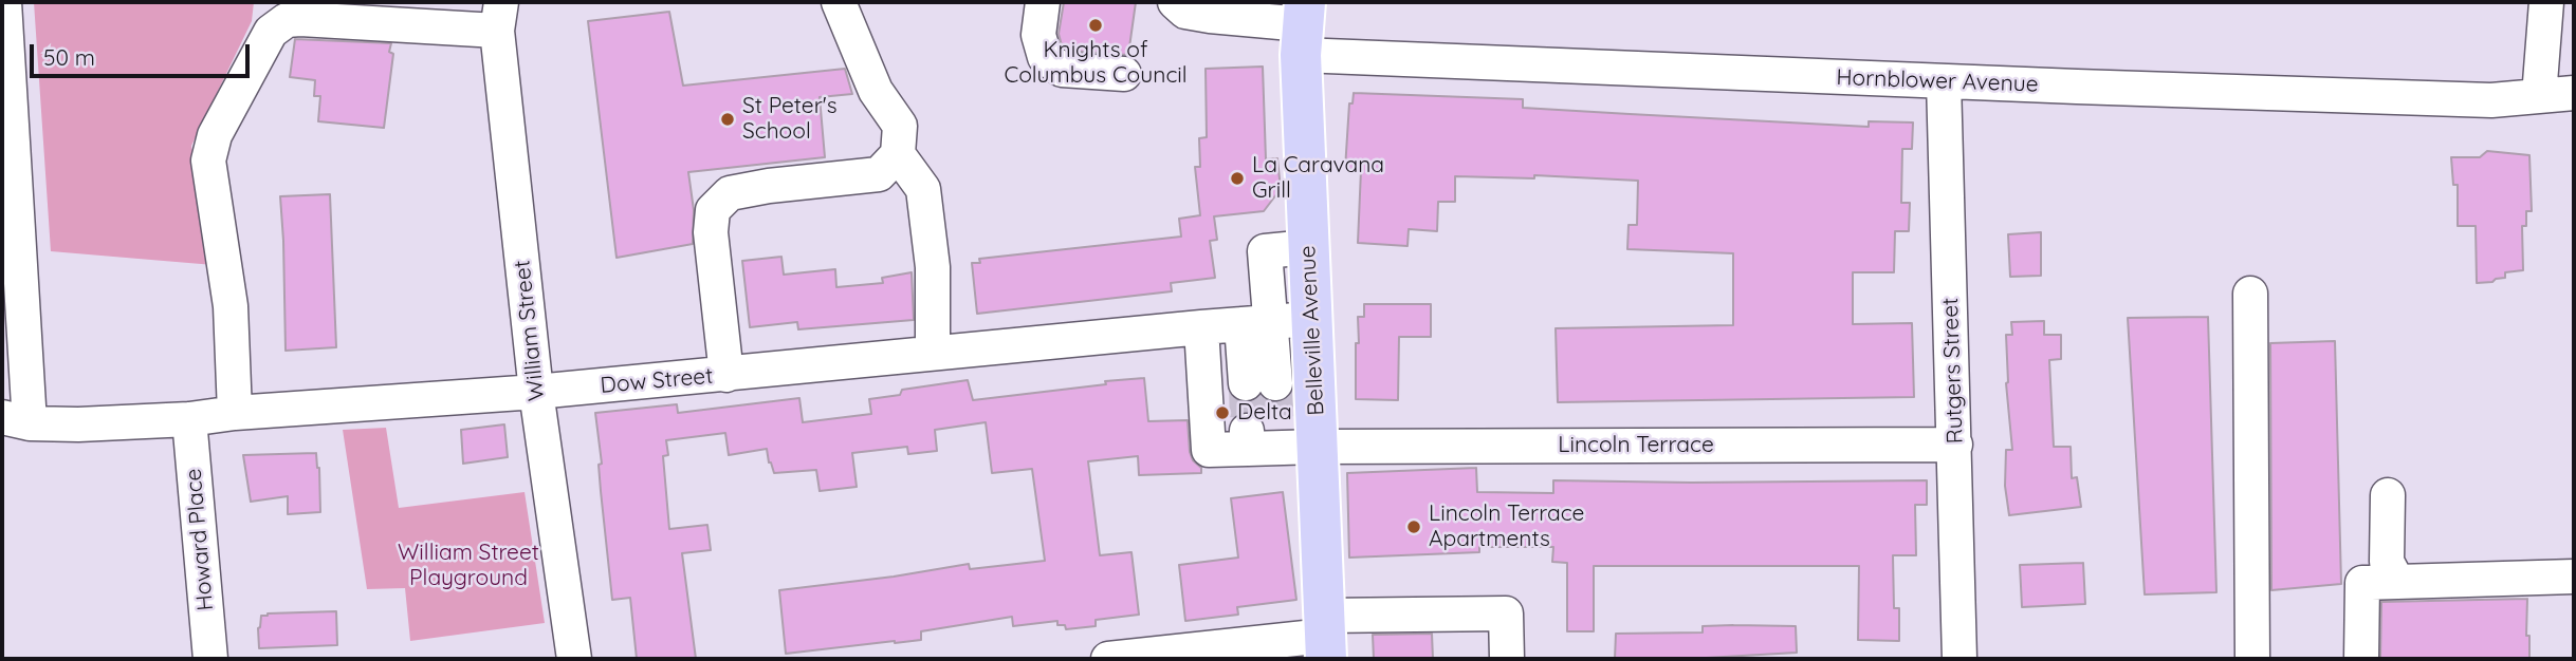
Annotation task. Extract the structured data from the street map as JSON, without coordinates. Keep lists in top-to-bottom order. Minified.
{"streets":{"main road":["Belleville Avenue"],"street":["Hornblower Avenue","William Street","Rutgers Street","Dow Street","Lincoln Terrace","Howard Place"]},"crossings":[["Hornblower Avenue","Belleville Avenue"],["Hornblower Avenue","Rutgers Street"],["William Street","Dow Street"],["Belleville Avenue","Dow Street"],["Belleville Avenue","Lincoln Terrace"],["Rutgers Street","Lincoln Terrace"],["Dow Street","Lincoln Terrace"],["Dow Street","Howard Place"]],"parks":["William Street Playground"],"places":["Knights of Columbus Council","St Peter's School","La Caravana Grill","Delta","Lincoln Terrace Apartments"],"scale_bar":"50 m"}
